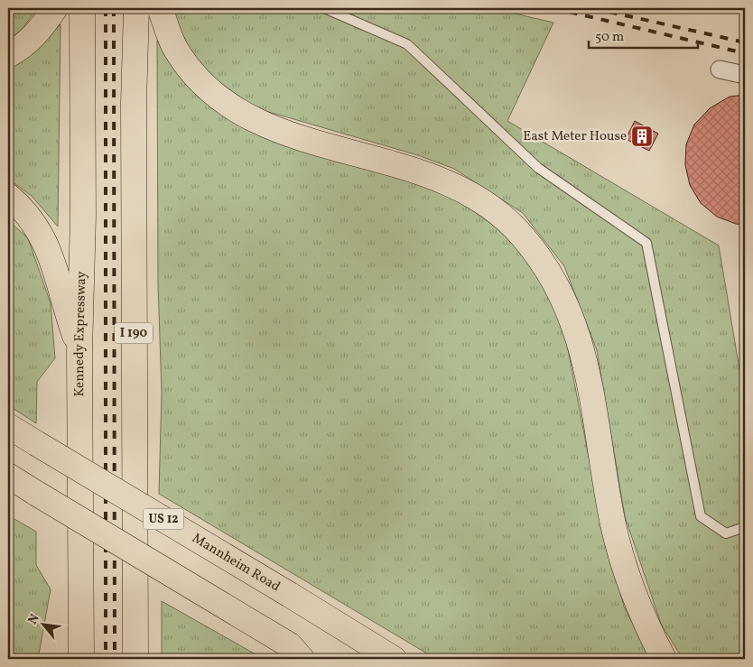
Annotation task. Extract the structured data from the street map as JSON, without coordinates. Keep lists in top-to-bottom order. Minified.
{"streets":{"main road":["Kennedy Expressway","I 190","US 12","Mannheim Road"]},"places":{"building":["East Meter House"]},"scale_bar":"50 m","north":"top left"}
